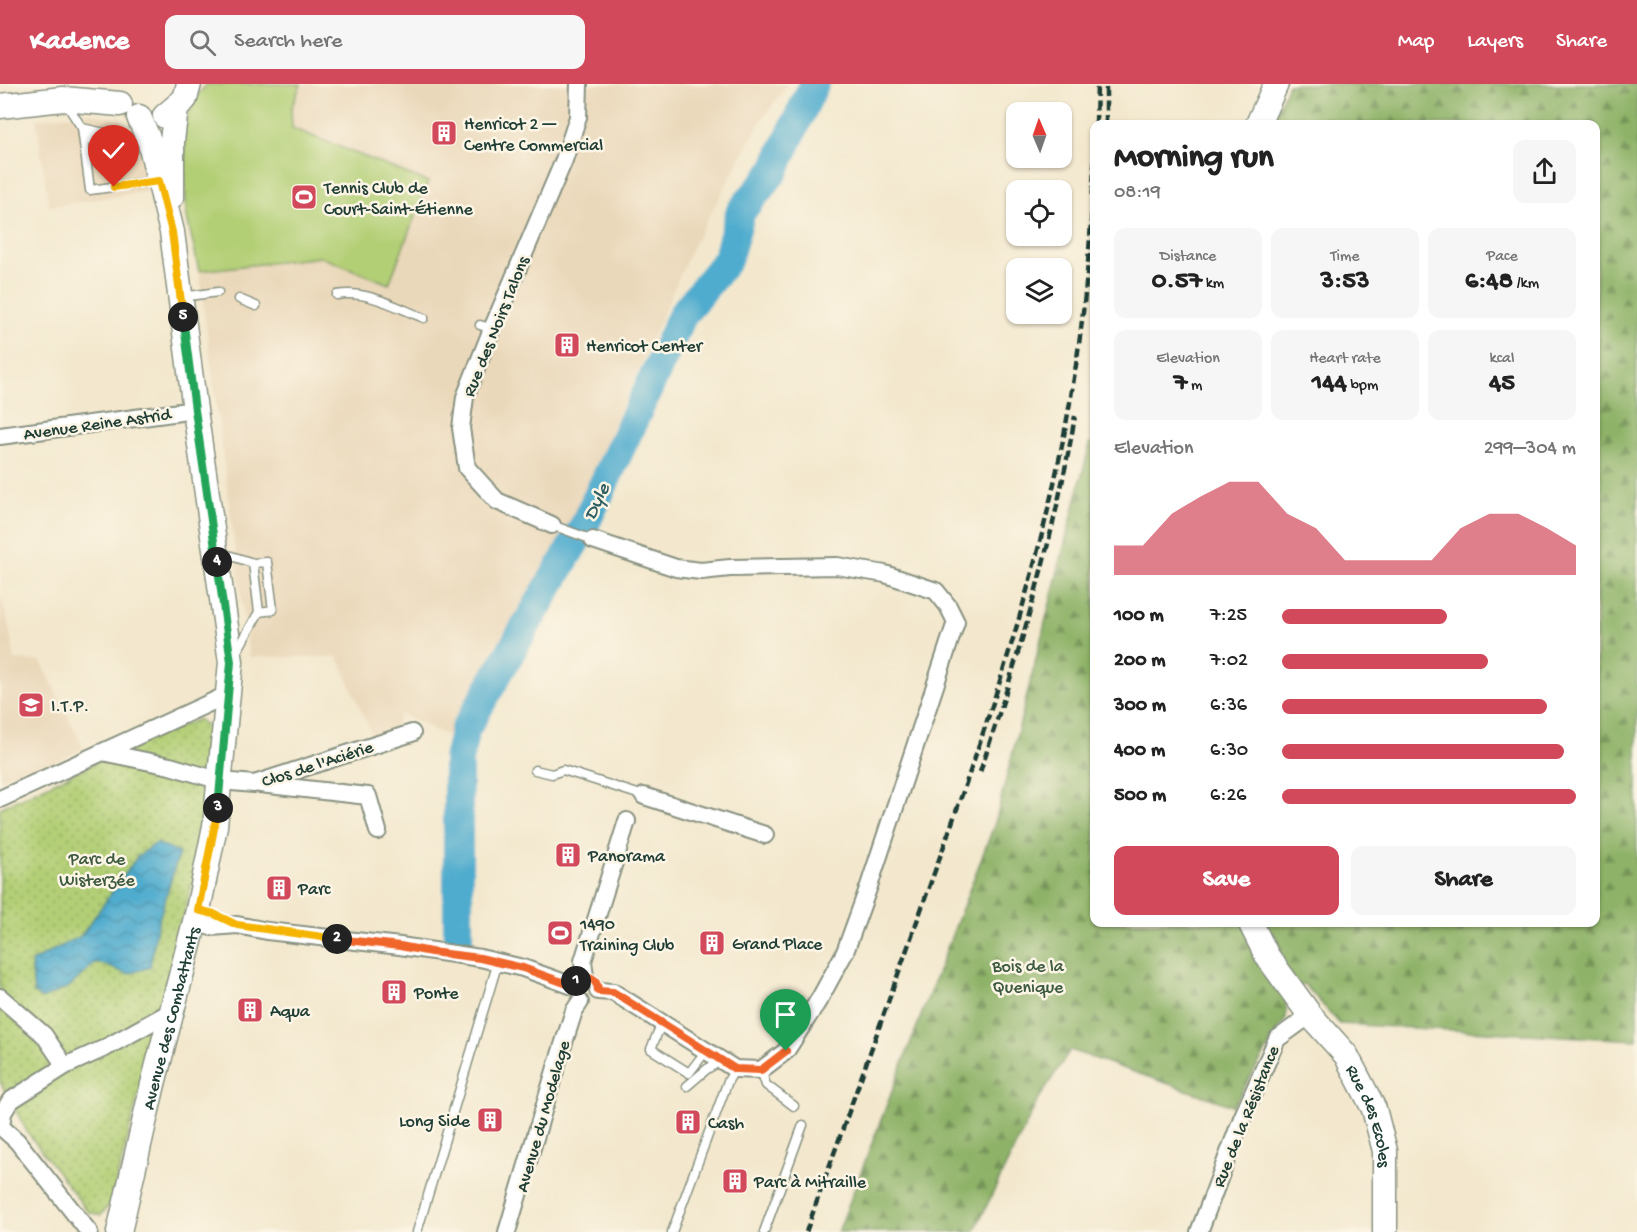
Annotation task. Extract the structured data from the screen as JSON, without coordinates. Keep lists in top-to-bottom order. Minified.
{"streets":{"main road":["Avenue des Combattants","Rue des Ecoles"],"street":["Rue des Noirs Talons","Avenue Reine Astrid","Clos de l'Aciérie","Avenue du Modelage","Rue de la Résistance"]},"crossings":[["Avenue Reine Astrid","Avenue des Combattants"],["Clos de l'Aciérie","Avenue des Combattants"],["Rue de la Résistance","Rue des Ecoles"]],"water":["Dyle"],"parks":["Parc de Wisterzée","Bois de la Quenique"],"places":{"building":["Henricot 2 — Centre Commercial","Henricot Center","Panorama","Parc","Grand Place","Ponte","Aqua","Long Side","Cash","Parc à Mitraille"],"sports":["Tennis Club de Court-Saint-Étienne","1490 Training Club"],"school or university":["I.T.P."]},"north":"top","page":{"header":"Kadence","search":"Search here","nav":["Map","Layers","Share"],"heading":["Morning run","08:19"],"stats":[["Distance","0.57 km"],["Time","3:53"],["Pace","6:48 /km"],["Elevation","7 m"],["Heart rate","144 bpm"],["kcal","45"]],"pins":["5","4","3","2","1"],"chart":["Elevation","299–304 m"],"list":[{"name":"100 m","note":"7:25"},{"name":"200 m","note":"7:02"},{"name":"300 m","note":"6:36"},{"name":"400 m","note":"6:30"},{"name":"500 m","note":"6:26"}],"buttons":["Save","Share"]}}
